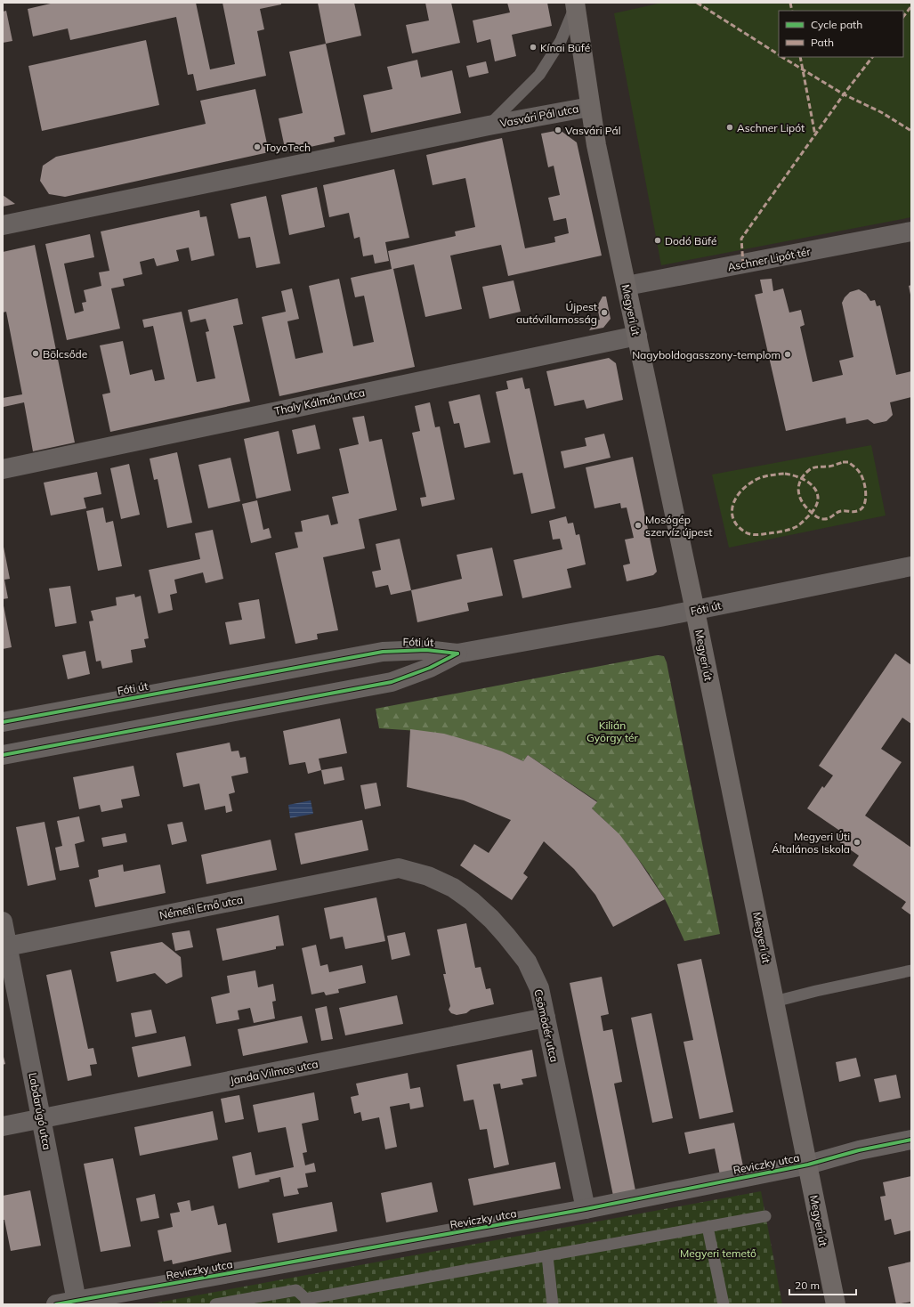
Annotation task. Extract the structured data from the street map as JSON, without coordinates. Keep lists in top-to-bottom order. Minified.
{"streets":{"main road":["Megyeri út"],"street":["Vasvári Pál utca","Aschner Lipót tér","Thaly Kálmán utca","Fóti út","Németi Ernő utca","Csömödér utca","Janda Vilmos utca","Labdarúgó utca","Reviczky utca"]},"crossings":[["Vasvári Pál utca","Megyeri út"],["Aschner Lipót tér","Megyeri út"],["Megyeri út","Thaly Kálmán utca"],["Megyeri út","Fóti út"],["Megyeri út","Reviczky utca"],["Németi Ernő utca","Csömödér utca"],["Németi Ernő utca","Labdarúgó utca"],["Csömödér utca","Janda Vilmos utca"],["Csömödér utca","Reviczky utca"],["Janda Vilmos utca","Labdarúgó utca"],["Labdarúgó utca","Reviczky utca"]],"parks":["Kilián György tér","Megyeri temető"],"places":["Kínai Büfé","Aschner Lipót","Vasvári Pál","ToyoTech","Dodó Büfé","Újpest autóvillamosság","Bölcsőde","Nagyboldogasszony-templom","Mosógép szervíz újpest","Megyeri Úti Általános Iskola"],"legend":["Cycle path","Path"],"scale_bar":"20 m"}
